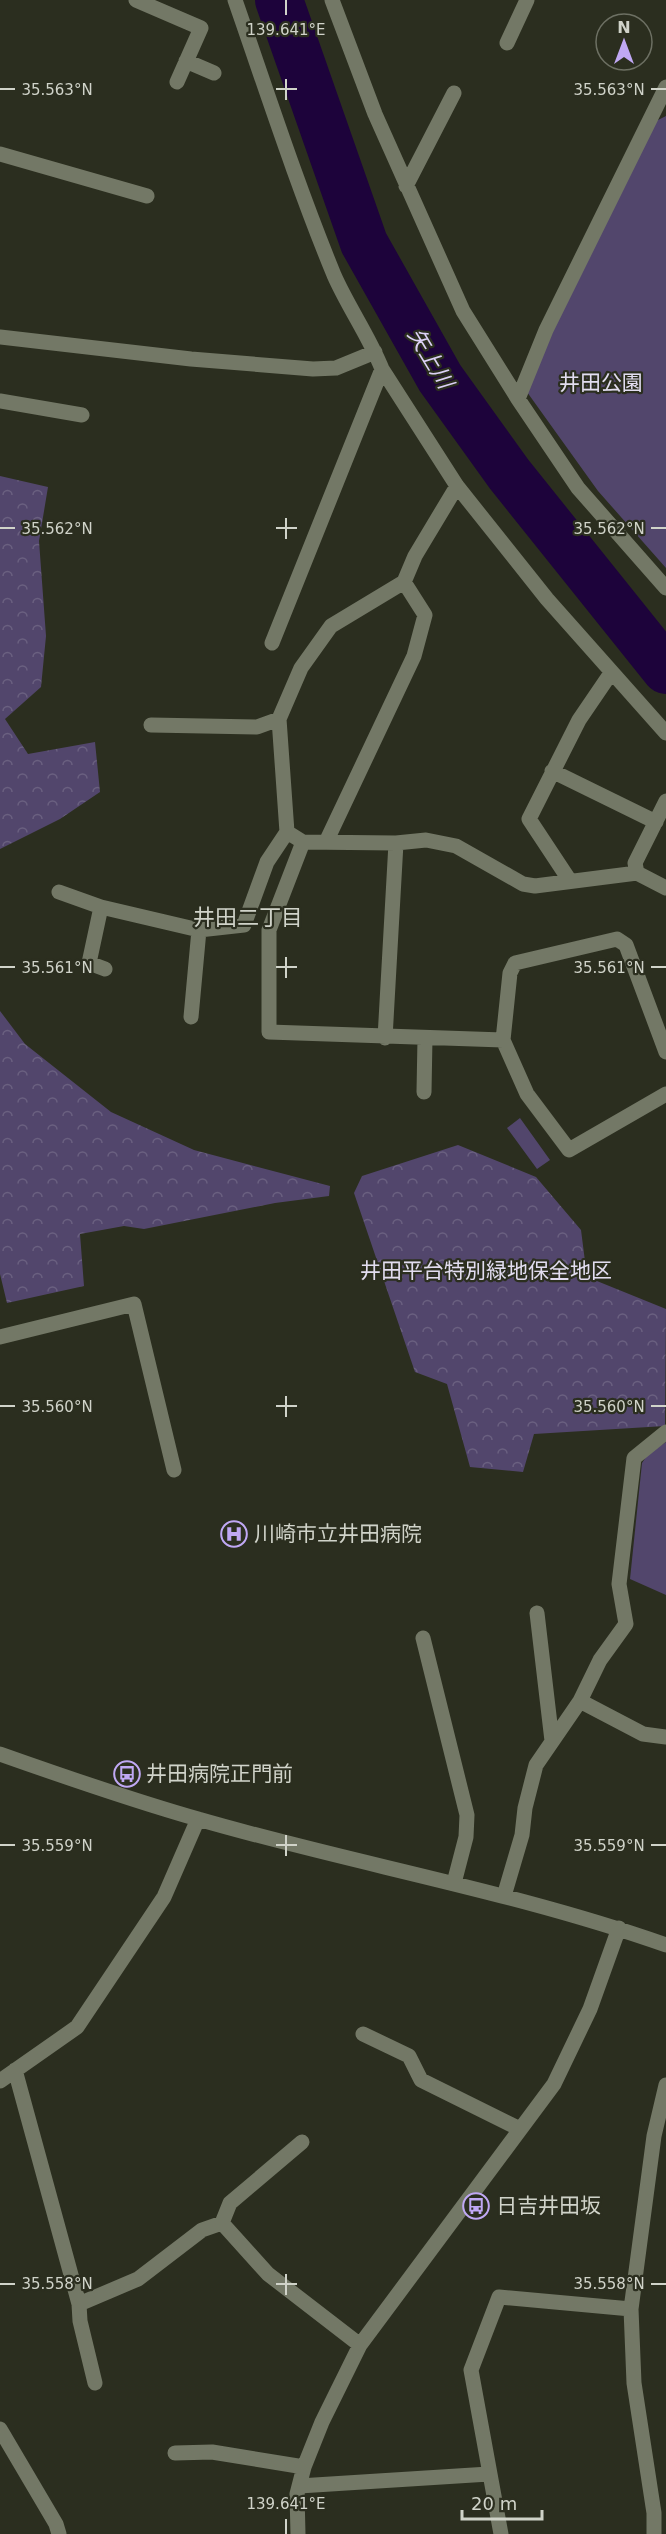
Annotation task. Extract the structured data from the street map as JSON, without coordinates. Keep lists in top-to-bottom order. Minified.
{"districts":["井田二丁目"],"water":["矢上川"],"parks":["井田公園","井田平台特別緑地保全地区"],"places":{"hospital":["川崎市立井田病院"],"bus stop":["井田病院正門前","日吉井田坂"]},"scale_bar":"20 m","north":"top","coordinates":["139.641°E","35.563°N","35.562°N","35.561°N","35.560°N","35.559°N","35.558°N"]}
